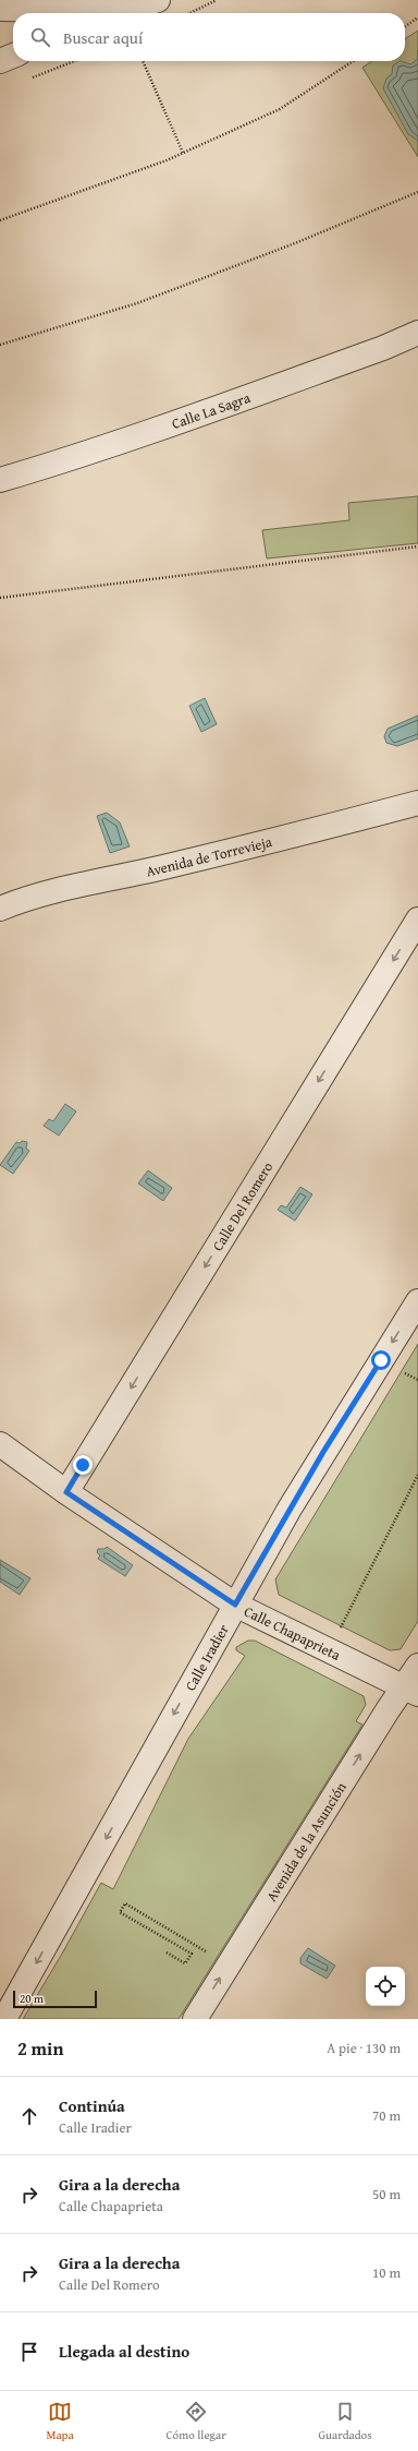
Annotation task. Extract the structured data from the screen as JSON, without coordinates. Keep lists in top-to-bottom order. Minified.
{"streets":{"street":["Calle La Sagra","Avenida de Torrevieja","Calle Del Romero","Calle Chapaprieta","Calle Iradier","Avenida de la Asunción"]},"crossings":[["Calle Del Romero","Calle Chapaprieta"],["Calle Chapaprieta","Calle Iradier"],["Calle Chapaprieta","Avenida de la Asunción"]],"one_way":["Calle Del Romero","Calle Iradier","Avenida de la Asunción"],"scale_bar":"20 m","page":{"search":"Buscar aquí","scale":"20 m","heading":["2 min","A pie · 130 m"],"list":[["Continúa","Calle Iradier","70 m"],["Gira a la derecha","Calle Chapaprieta","50 m"],["Gira a la derecha","Calle Del Romero","10 m"],"Llegada al destino"],"nav":["Mapa","Cómo llegar","Guardados"]}}
